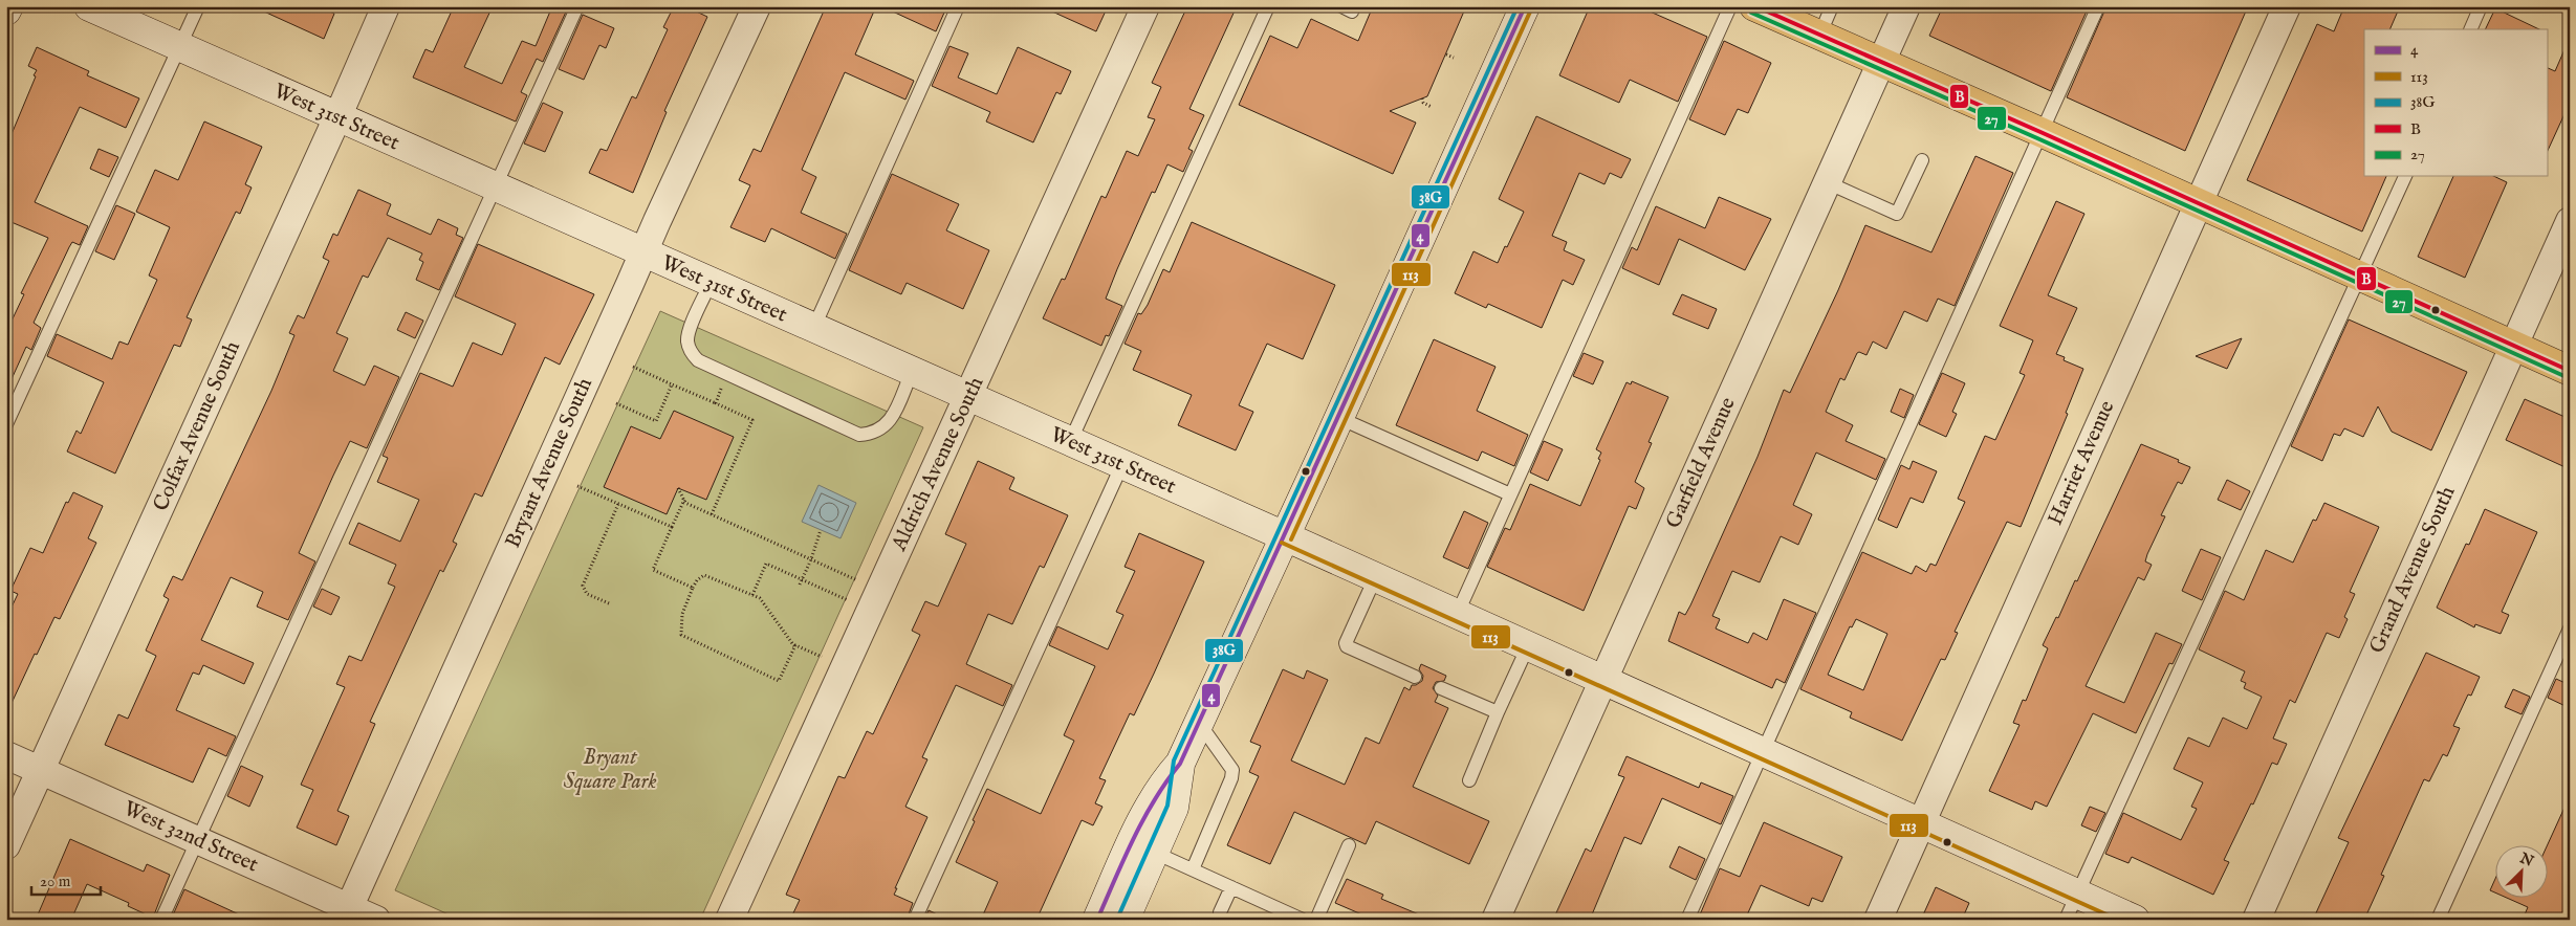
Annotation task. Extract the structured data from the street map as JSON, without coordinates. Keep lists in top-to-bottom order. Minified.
{"streets":{"street":["West 31st Street","Colfax Avenue South","Bryant Avenue South","Garfield Avenue","Harriet Avenue","Aldrich Avenue South","Grand Avenue South","West 32nd Street"]},"crossings":[["West 31st Street","Colfax Avenue South"],["West 31st Street","Bryant Avenue South"],["West 31st Street","Garfield Avenue"],["West 31st Street","Harriet Avenue"],["West 31st Street","Aldrich Avenue South"],["Colfax Avenue South","West 32nd Street"],["Bryant Avenue South","West 32nd Street"]],"parks":["Bryant Square Park"],"lines":["transit line 4","transit line 38G","transit line B","transit line 113","transit line 27"],"legend":["4","113","38G","B","27"],"scale_bar":"20 m","north":"top right"}
